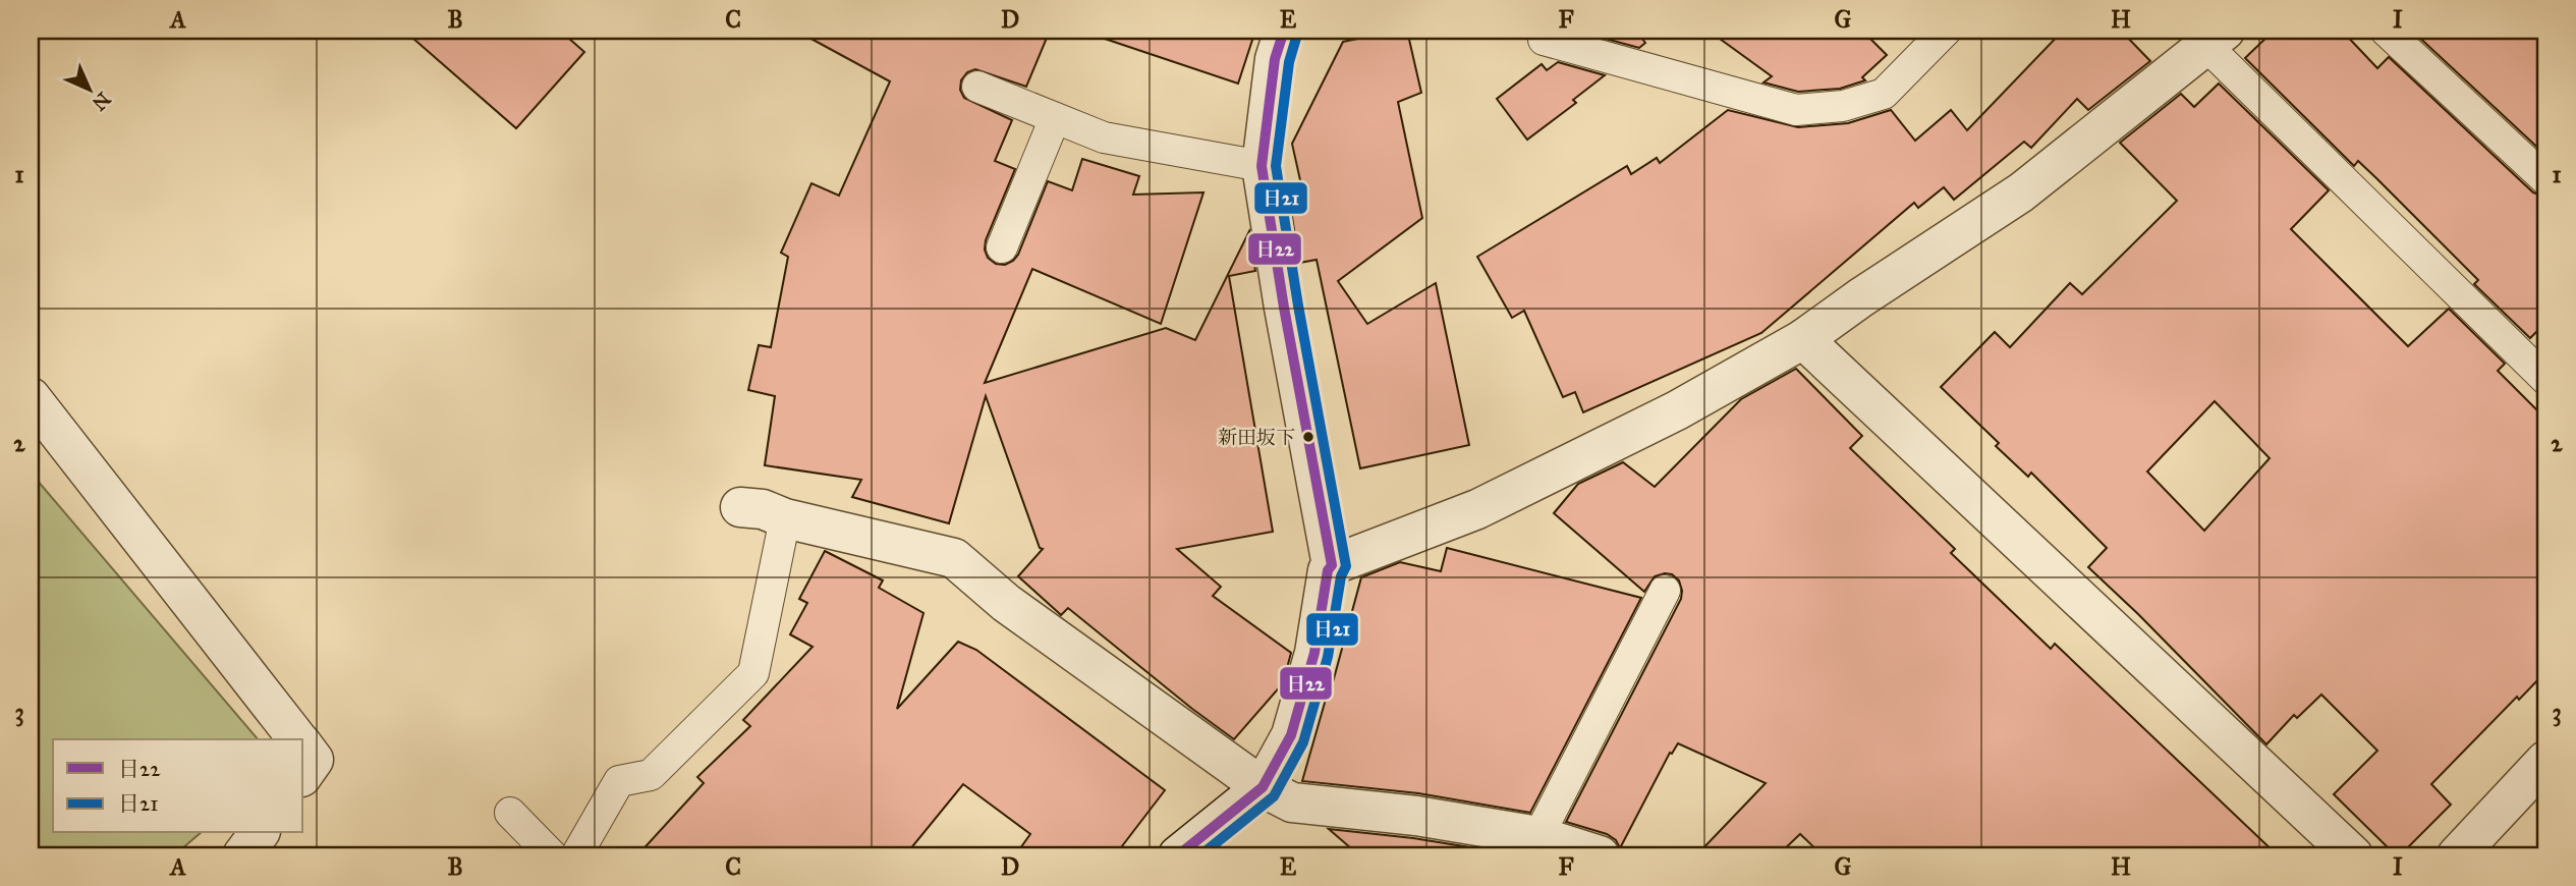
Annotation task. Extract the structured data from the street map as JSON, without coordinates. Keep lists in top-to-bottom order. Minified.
{"places":["新田坂下"],"lines":["transit line 日22","transit line 日21"],"legend":["日22","日21"],"north":"bottom right","grid":{"columns":["A","B","C","D","E","F","G","H","I"],"rows":["1","2","3"]}}
